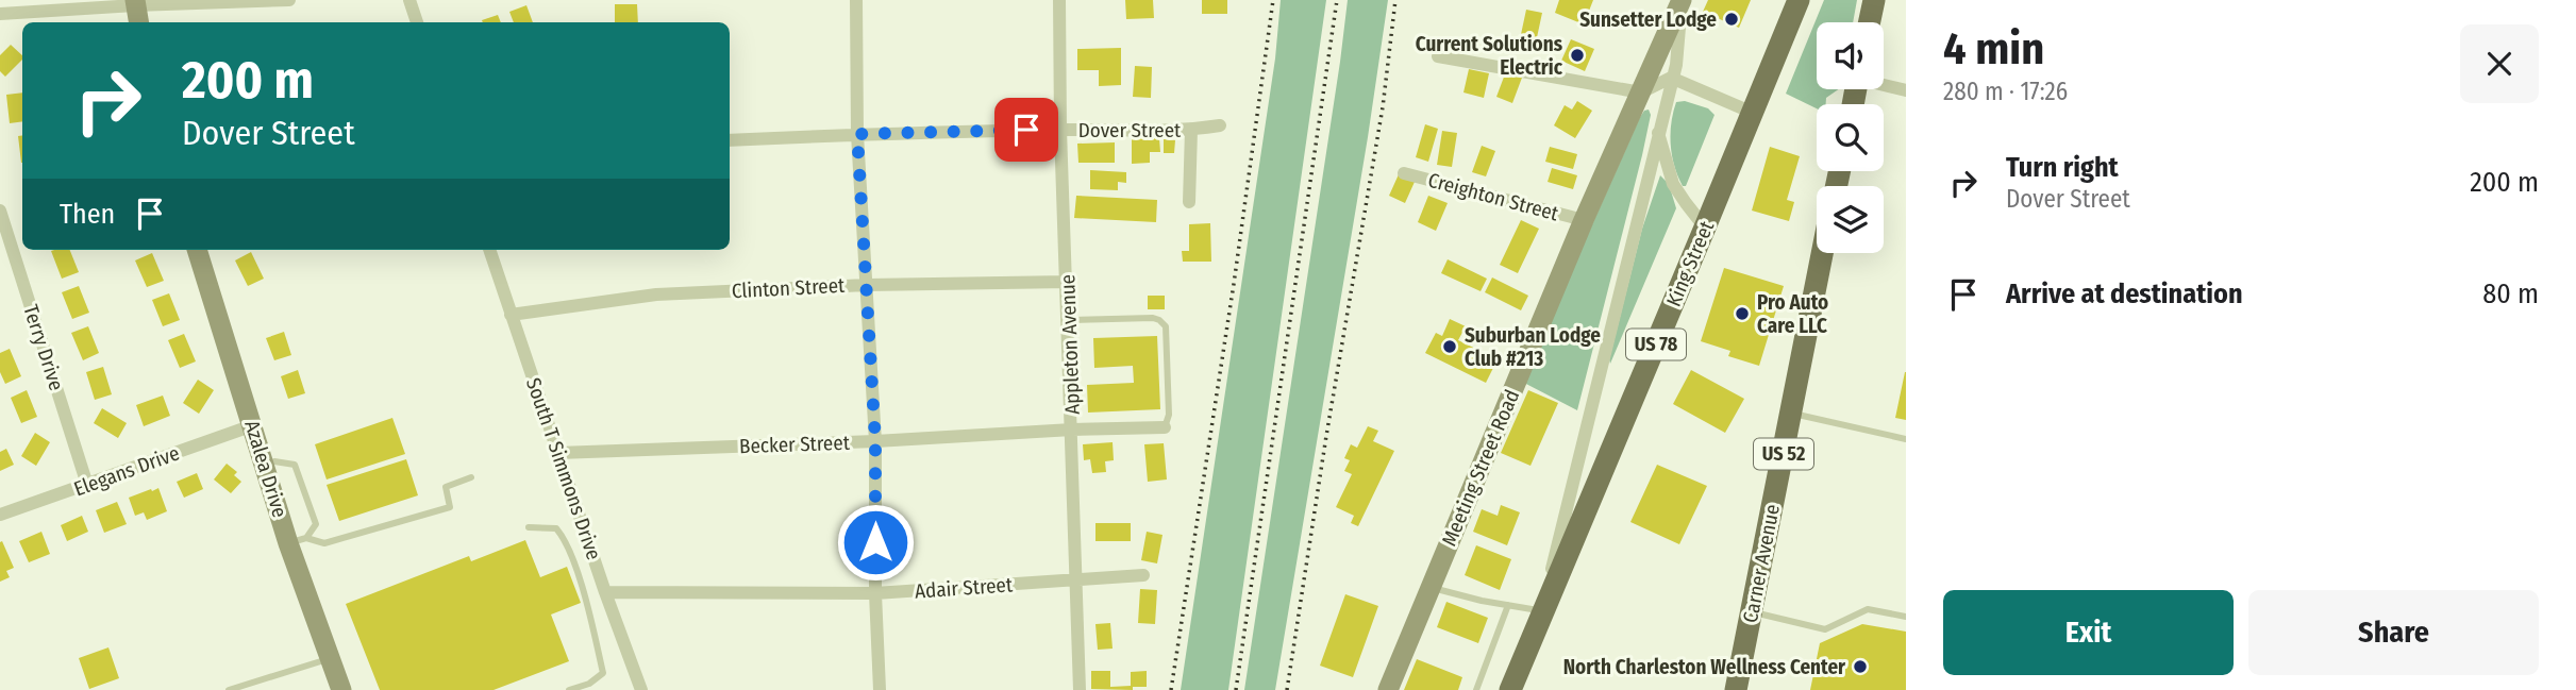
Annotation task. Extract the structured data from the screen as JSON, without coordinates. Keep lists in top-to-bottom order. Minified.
{"streets":{"main road":["King Street","US 78","US 52","Carner Avenue"],"street":["Dover Street","Creighton Street","Clinton Street","Appleton Avenue","Terry Drive","Becker Street","Meeting Street Road","Azalea Drive","South T Simmons Drive","Elegans Drive","Adair Street"]},"crossings":[["Dover Street","Appleton Avenue"],["Creighton Street","Meeting Street Road"],["King Street","Meeting Street Road"],["Clinton Street","Appleton Avenue"],["Clinton Street","South T Simmons Drive"],["Appleton Avenue","Becker Street"],["Appleton Avenue","Adair Street"],["Terry Drive","Elegans Drive"],["Becker Street","South T Simmons Drive"],["Azalea Drive","Elegans Drive"],["South T Simmons Drive","Adair Street"]],"places":["Sunsetter Lodge","Current Solutions Electric","Pro Auto Care LLC","Suburban Lodge Club #213","North Charleston Wellness Center"],"page":{"heading":["4 min","280 m · 17:26"],"turn":["200 m","Dover Street"],"list":[{"name":"Turn right","note":"Dover Street","value":"200 m"},{"name":"Arrive at destination","value":"80 m"}],"then":"Then","buttons":["Exit","Share"]}}
